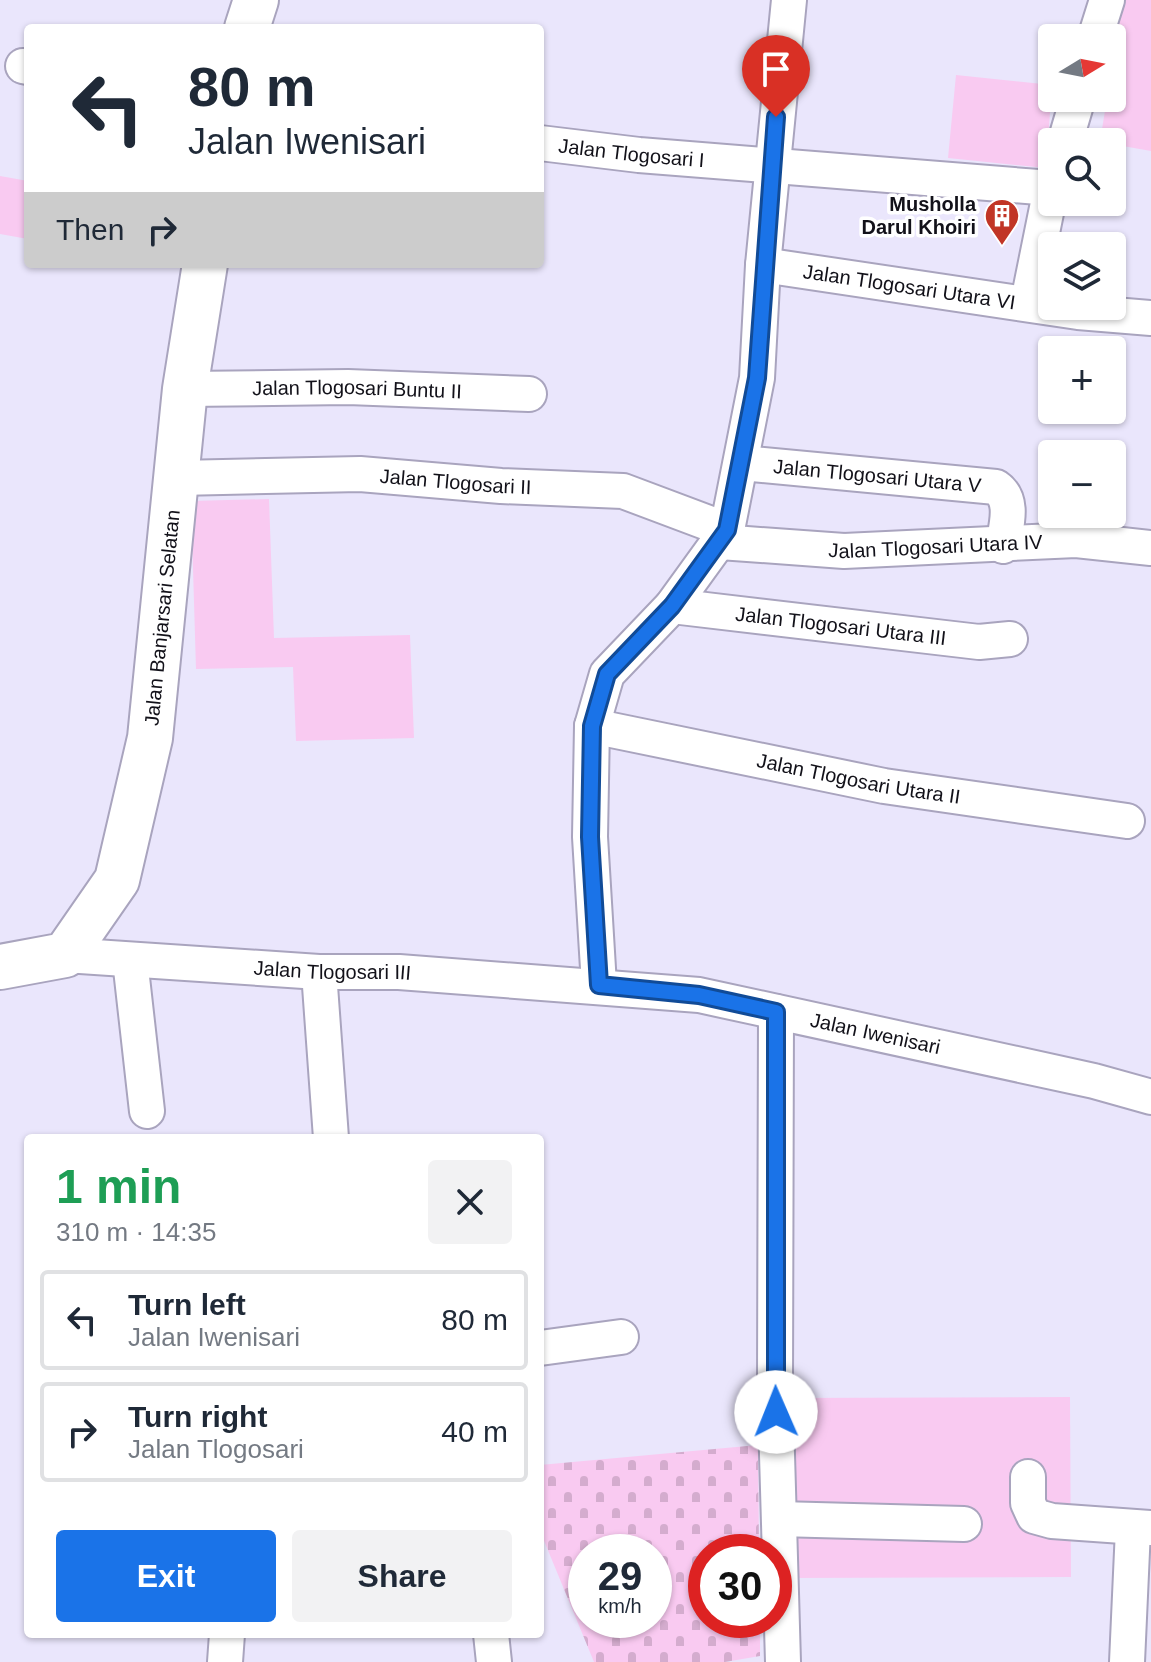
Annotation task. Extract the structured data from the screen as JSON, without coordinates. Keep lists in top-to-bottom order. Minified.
{"streets":{"main road":["Jalan Banjarsari Selatan"],"street":["Jalan Tlogosari I","Jalan Tlogosari Utara VI","Jalan Tlogosari Buntu II","Jalan Tlogosari Utara V","Jalan Tlogosari II","Jalan Tlogosari Utara IV","Jalan Tlogosari Utara III","Jalan Tlogosari Utara II","Jalan Tlogosari III","Jalan Iwenisari"]},"crossings":[["Jalan Tlogosari Buntu II","Jalan Banjarsari Selatan"],["Jalan Tlogosari Utara V","Jalan Tlogosari Utara IV"],["Jalan Tlogosari II","Jalan Tlogosari Utara IV"],["Jalan Tlogosari II","Jalan Banjarsari Selatan"],["Jalan Banjarsari Selatan","Jalan Tlogosari III"],["Jalan Tlogosari III","Jalan Iwenisari"]],"places":{"building":["Musholla Darul Khoiri"]},"north":"right","page":{"map_buttons":["+","−"],"turn":["80 m","Jalan Iwenisari"],"then":"Then","heading":["1 min","310 m · 14:35"],"list":[{"name":"Turn left","note":"Jalan Iwenisari","value":"80 m"},{"name":"Turn right","note":"Jalan Tlogosari","value":"40 m"}],"buttons":["Exit","Share"],"speed":"29 km/h","limit":"30"}}
